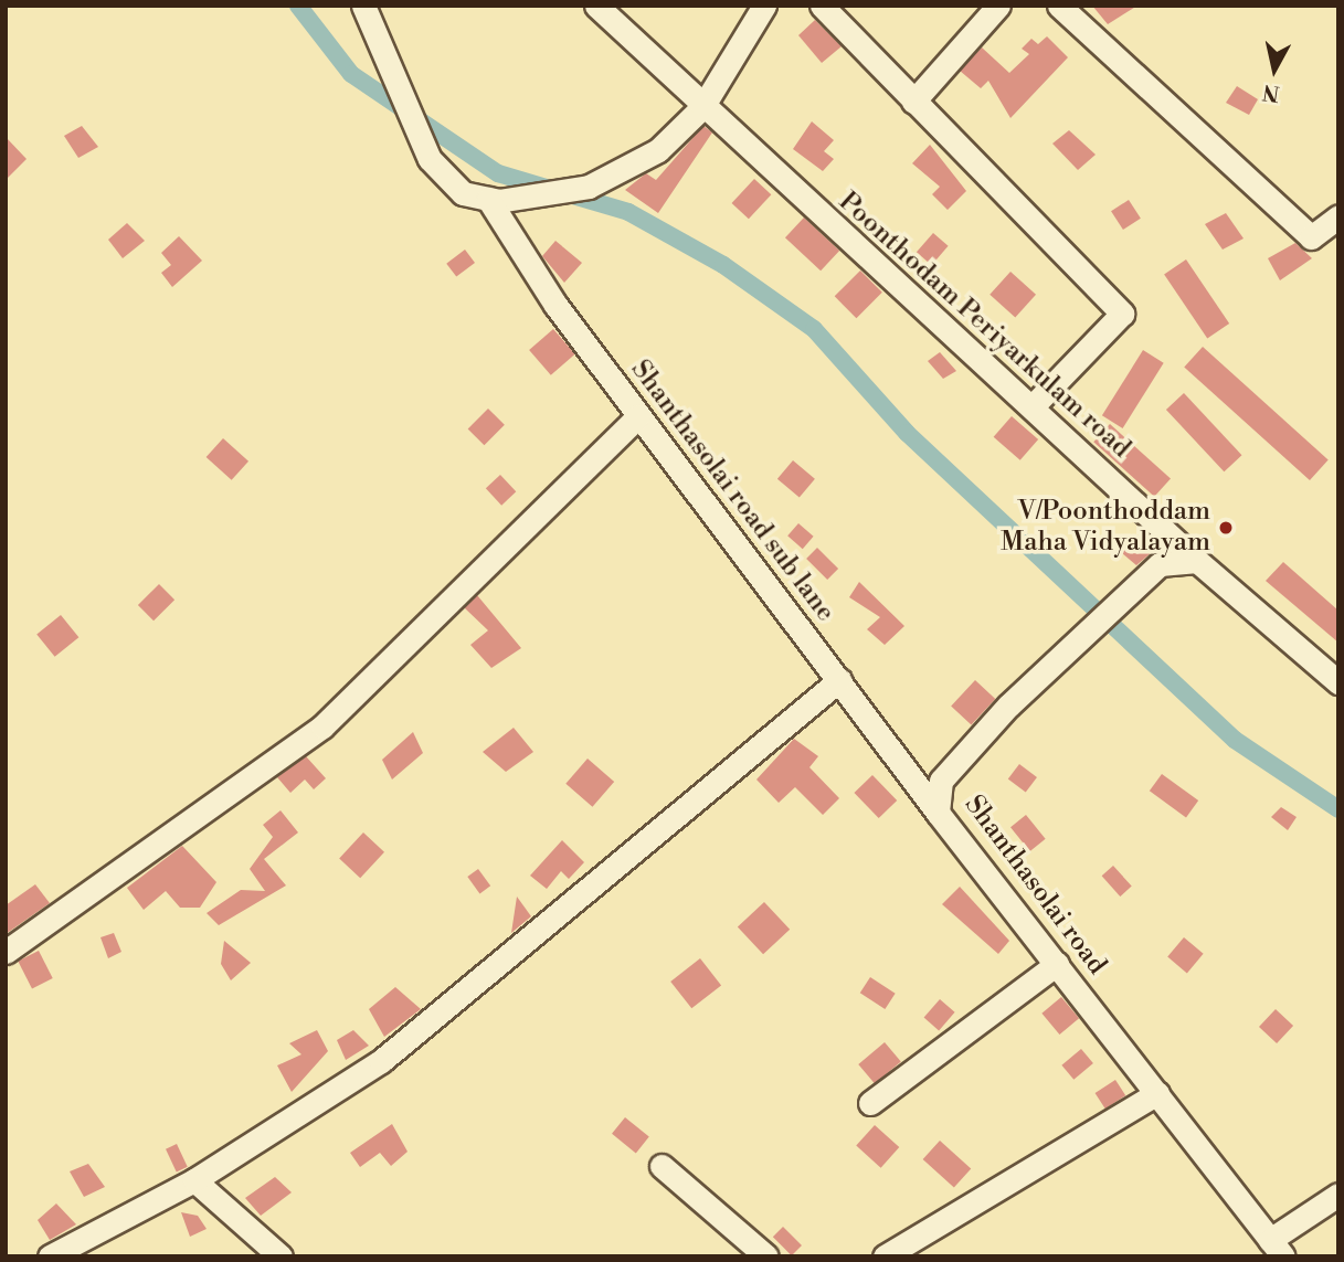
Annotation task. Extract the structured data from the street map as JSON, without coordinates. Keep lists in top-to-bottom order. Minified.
{"streets":{"street":["Poonthodam Periyarkulam road","Shanthasolai road sub lane","Shanthasolai road"]},"crossings":[["Poonthodam Periyarkulam road","Shanthasolai road"],["Shanthasolai road sub lane","Shanthasolai road"]],"places":["V/Poonthoddam Maha Vidyalayam"],"north":"bottom"}
